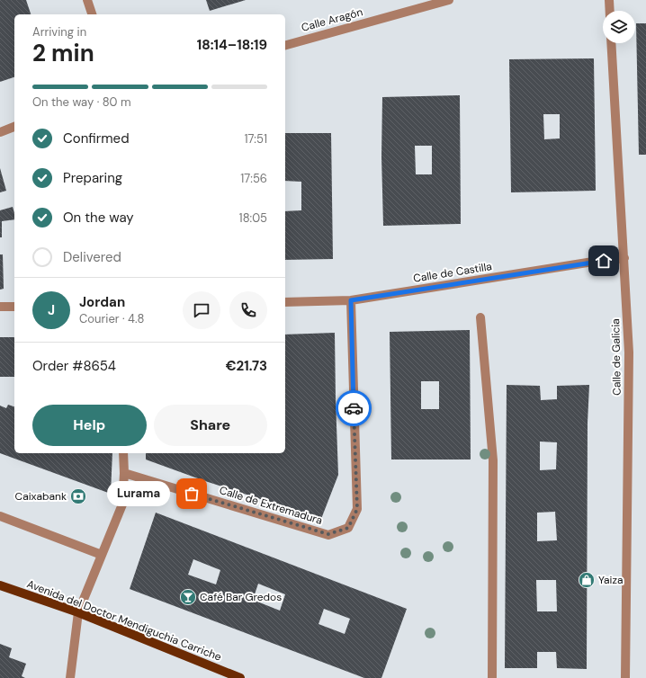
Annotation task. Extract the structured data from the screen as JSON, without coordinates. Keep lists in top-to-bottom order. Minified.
{"streets":{"main road":["Avenida del Doctor Mendiguchia Carriche"],"street":["Calle Aragón","Calle de Castilla","Calle de Galicia","Calle de Extremadura"]},"crossings":[["Calle de Castilla","Calle de Galicia"],["Calle de Castilla","Calle de Extremadura"]],"places":{"other":["Lurama"],"bank":["Caixabank"],"shop":["Yaiza"],"bar":["Café Bar Gredos"]},"page":{"heading":["2 min","Arriving in","18:14–18:19"],"panel":["Jordan","Courier · 4.8","Order #8654","€21.73"],"bar":"On the way · 80 m","list":[["Confirmed","17:51"],["Preparing","17:56"],["On the way","18:05"],"Delivered"],"round":"J","buttons":["Help","Share"],"bubble":"Lurama"}}
